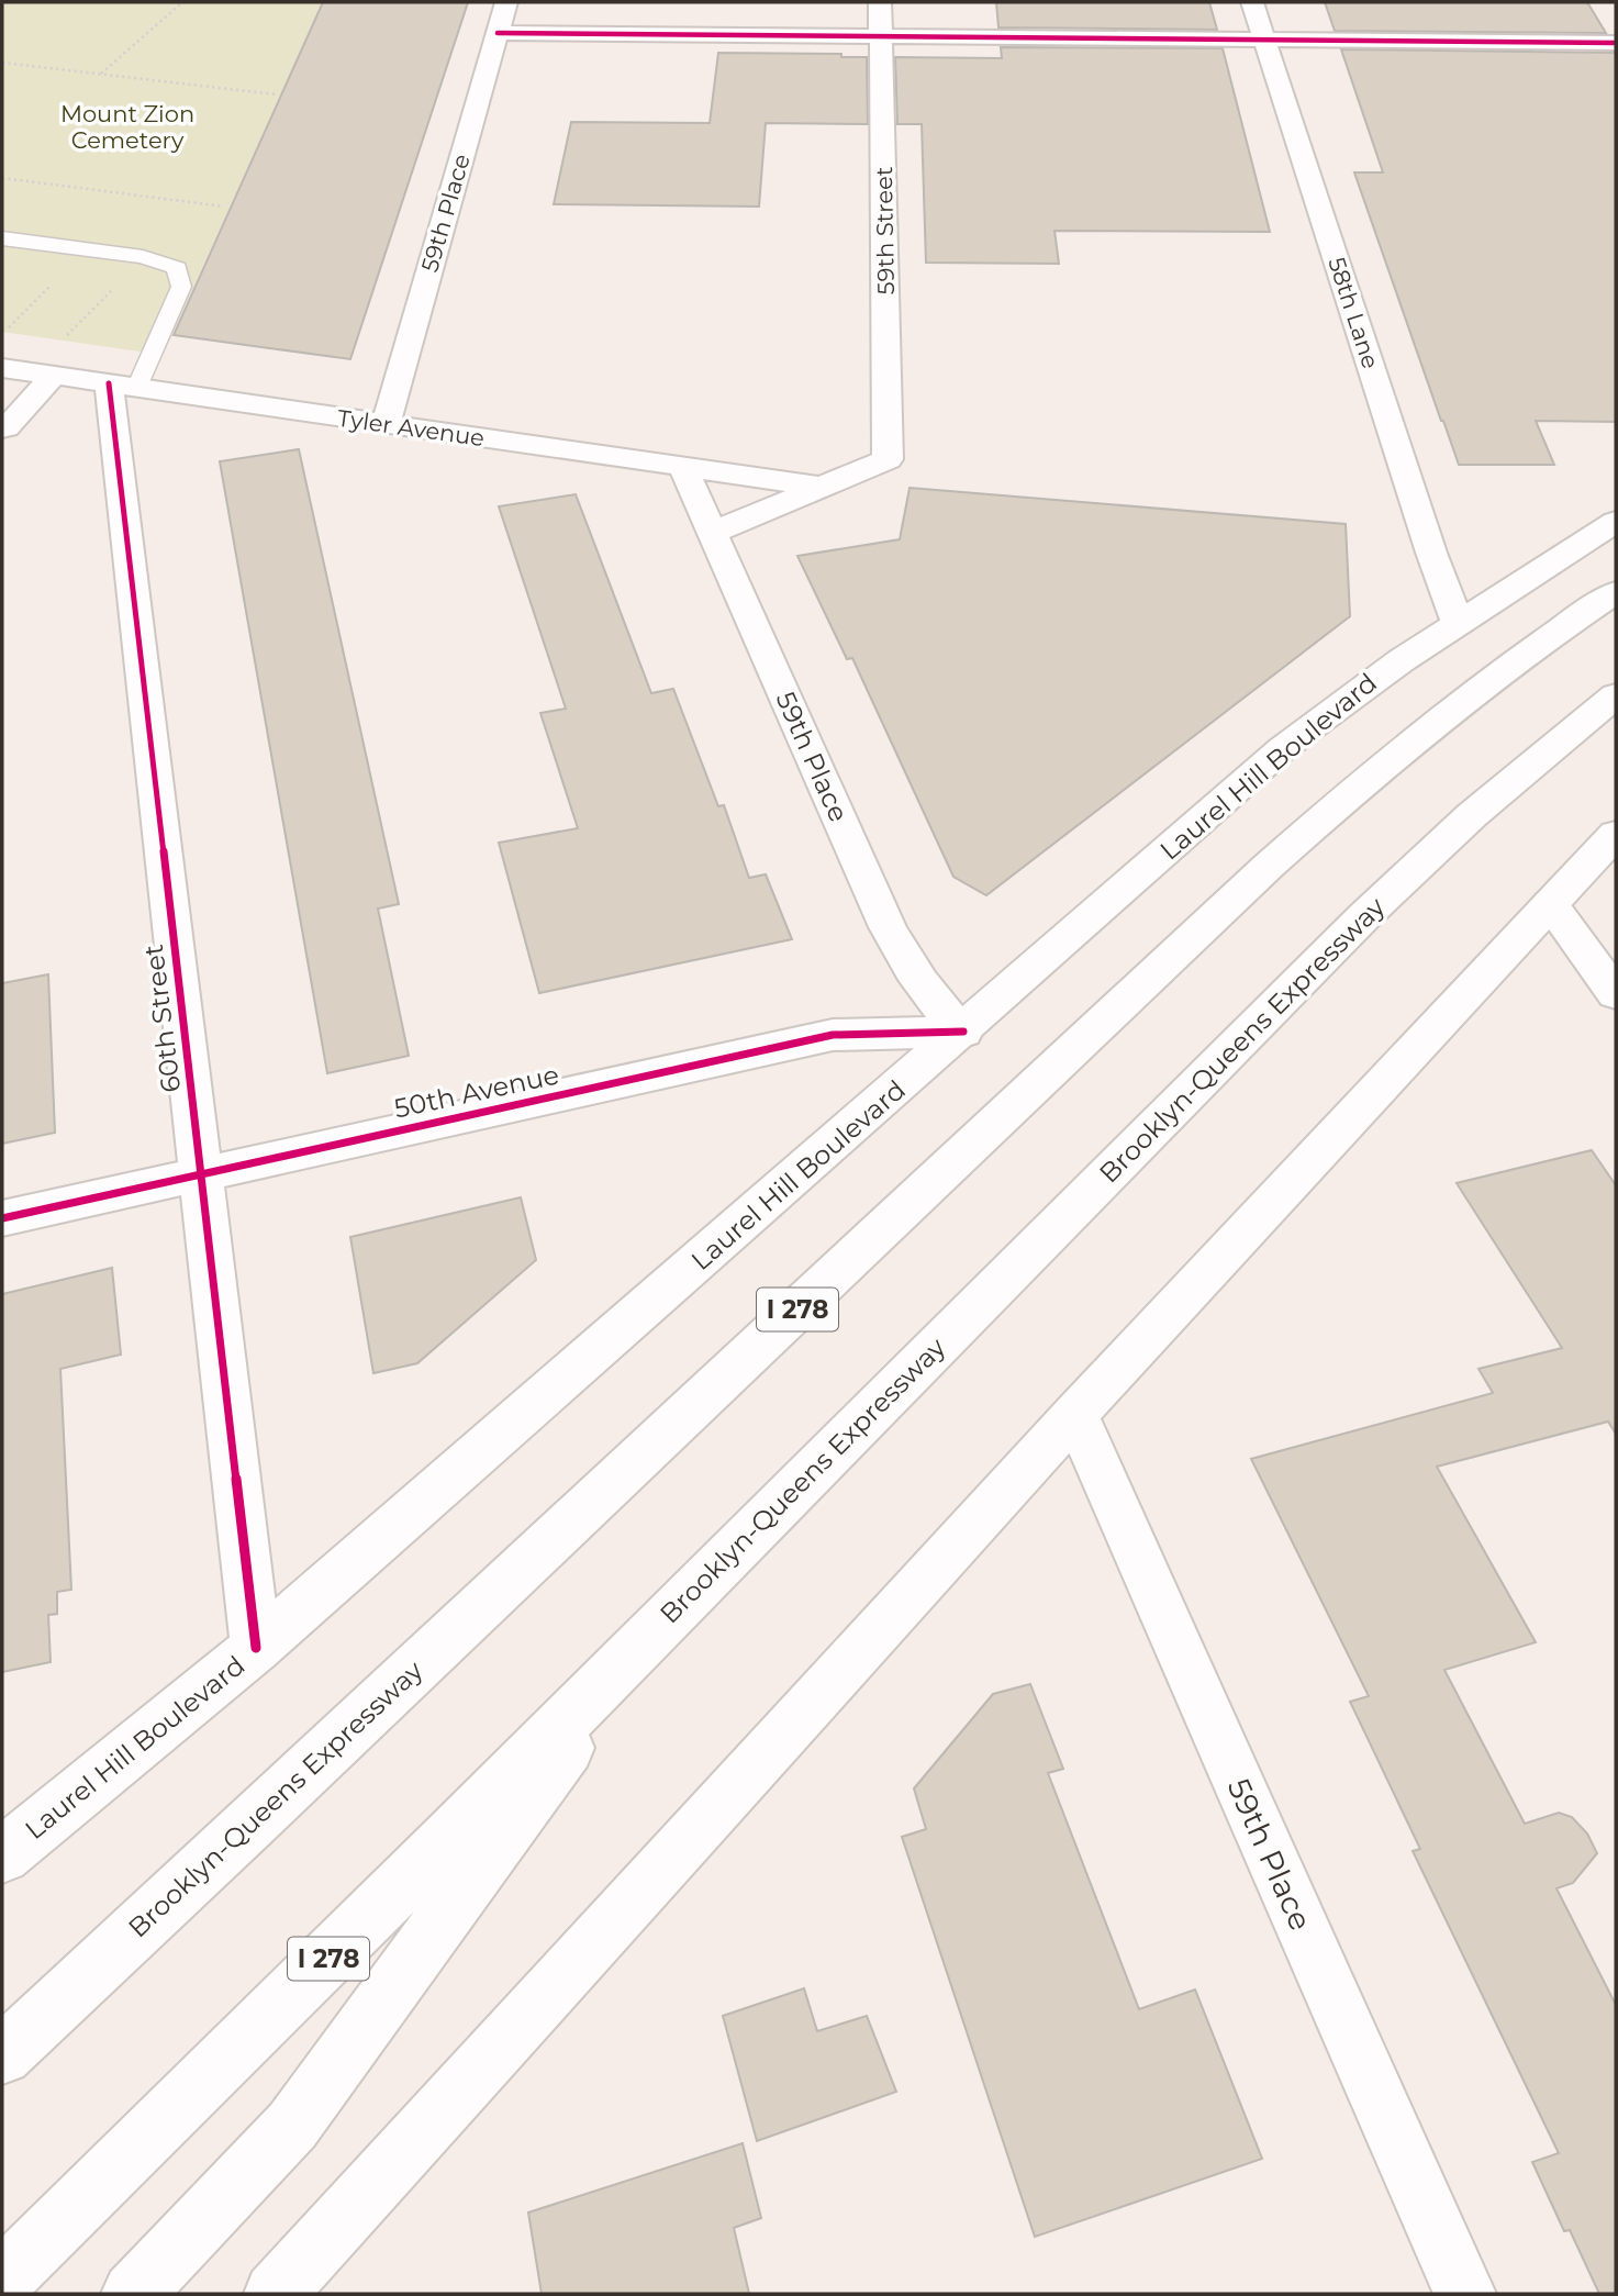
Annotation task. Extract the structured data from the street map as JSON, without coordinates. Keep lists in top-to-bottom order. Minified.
{"streets":{"main road":["59th Place","59th Street","58th Lane","Tyler Avenue","Laurel Hill Boulevard","60th Street","Brooklyn-Queens Expressway","50th Avenue","I 278"]},"crossings":[["59th Place","Tyler Avenue"],["59th Place","Laurel Hill Boulevard"],["59th Place","50th Avenue"],["59th Street","Tyler Avenue"],["58th Lane","Laurel Hill Boulevard"],["Tyler Avenue","60th Street"],["Laurel Hill Boulevard","60th Street"],["Laurel Hill Boulevard","50th Avenue"],["60th Street","50th Avenue"]],"parks":["Mount Zion Cemetery"]}
